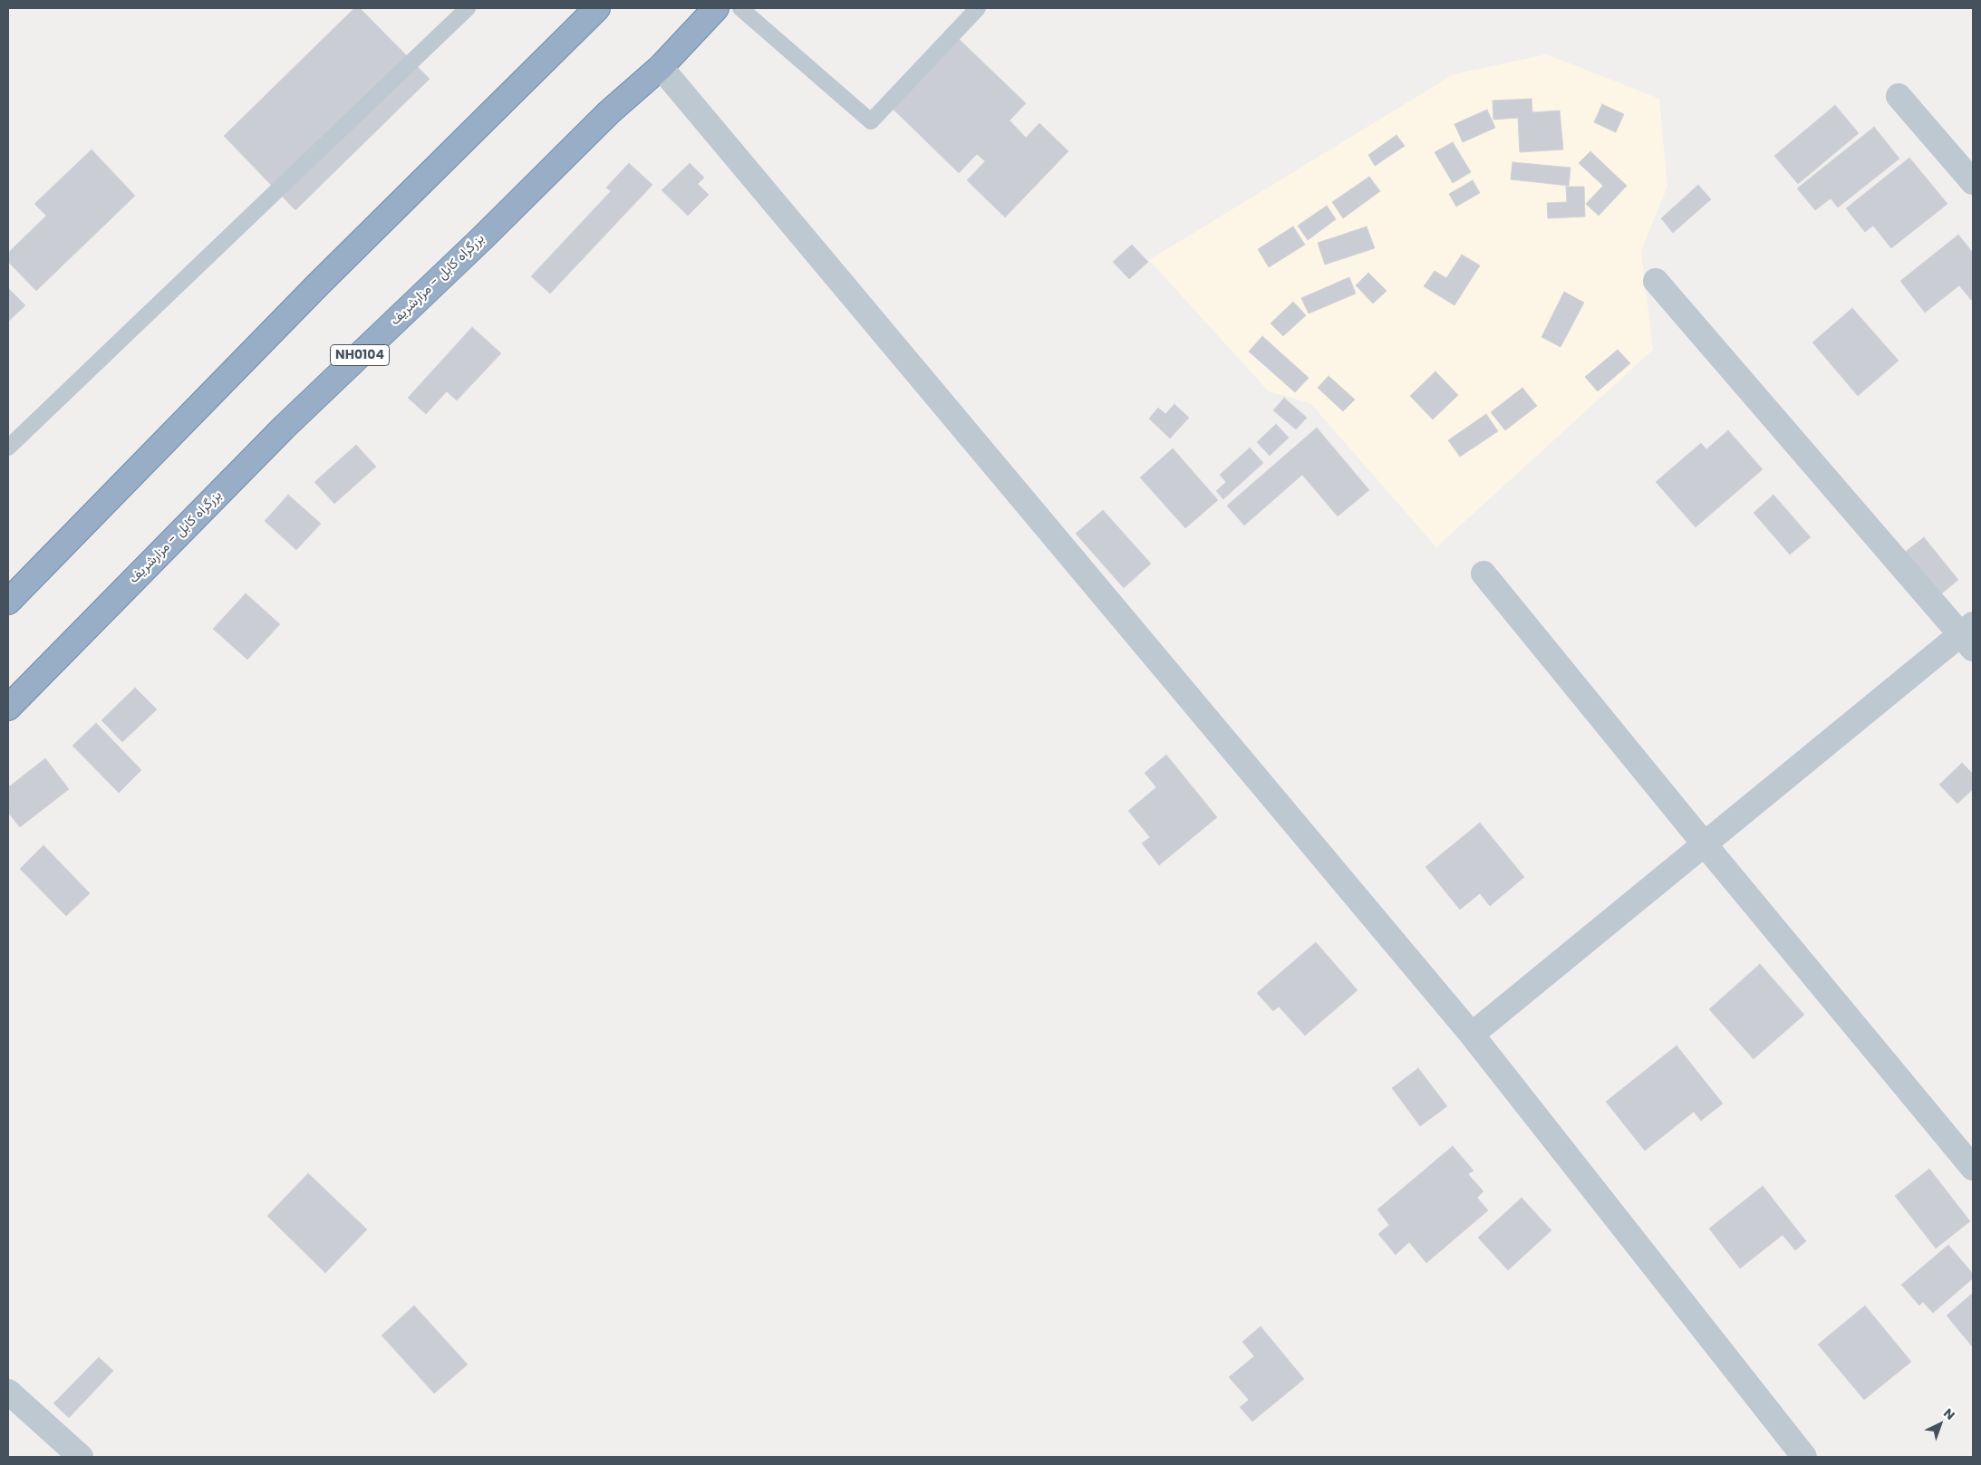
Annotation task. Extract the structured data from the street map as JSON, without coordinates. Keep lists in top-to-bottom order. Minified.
{"streets":{"highway":["بزرگراه کابل - مزارشریف","NH0104"]},"north":"top right"}
